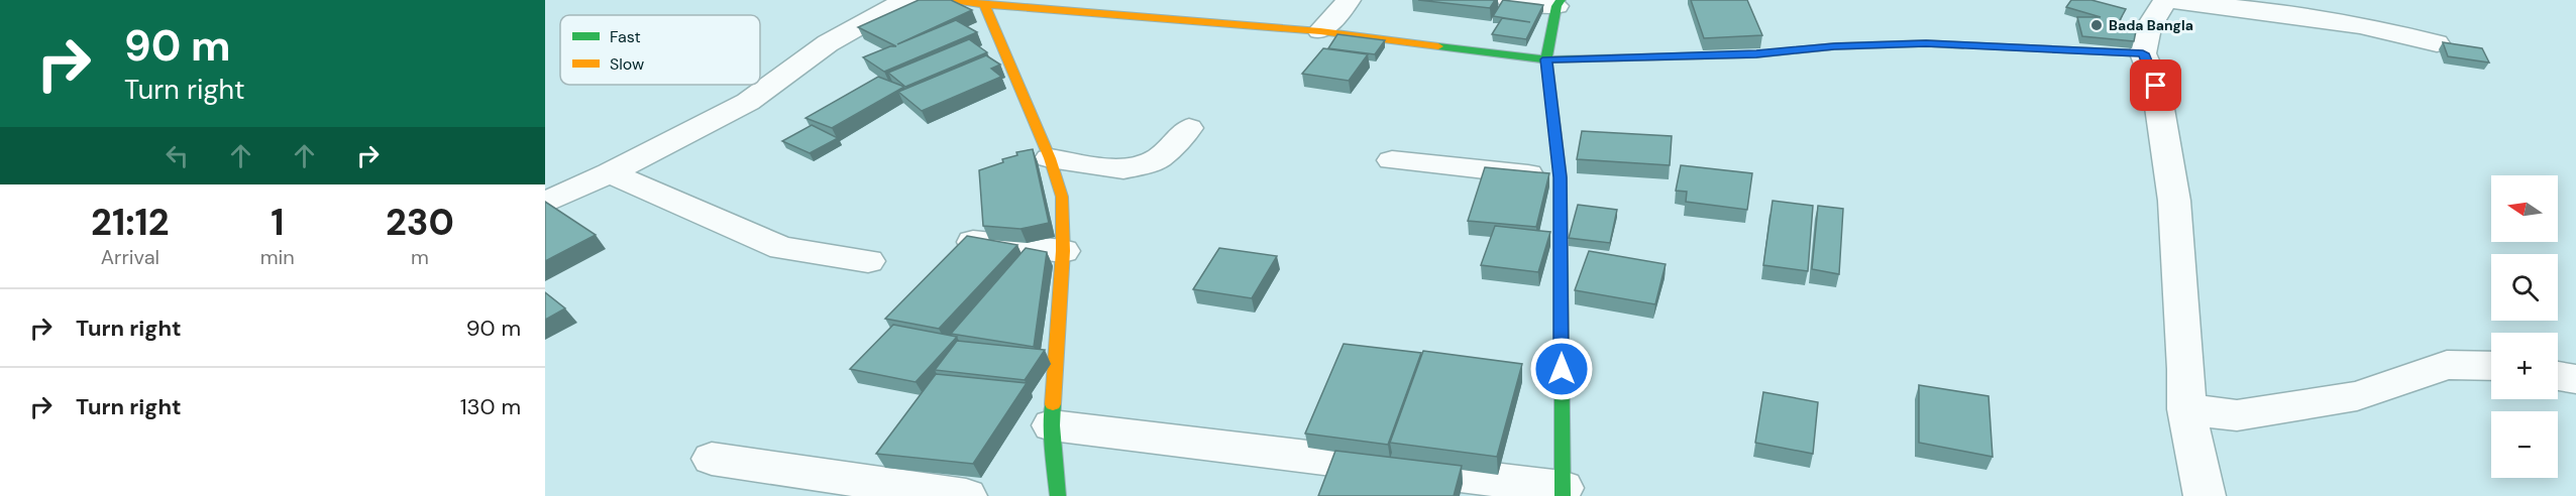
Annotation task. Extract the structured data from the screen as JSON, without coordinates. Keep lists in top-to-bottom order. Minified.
{"places":["Bada Bangla"],"legend":["Fast","Slow"],"north":"left","page":{"turn":["90 m","Turn right"],"map_buttons":["+","−"],"eta":["21:12","Arrival","1","min","230","m"],"list":[{"name":"Turn right","value":"90 m"},{"name":"Turn right","value":"130 m"}]}}
